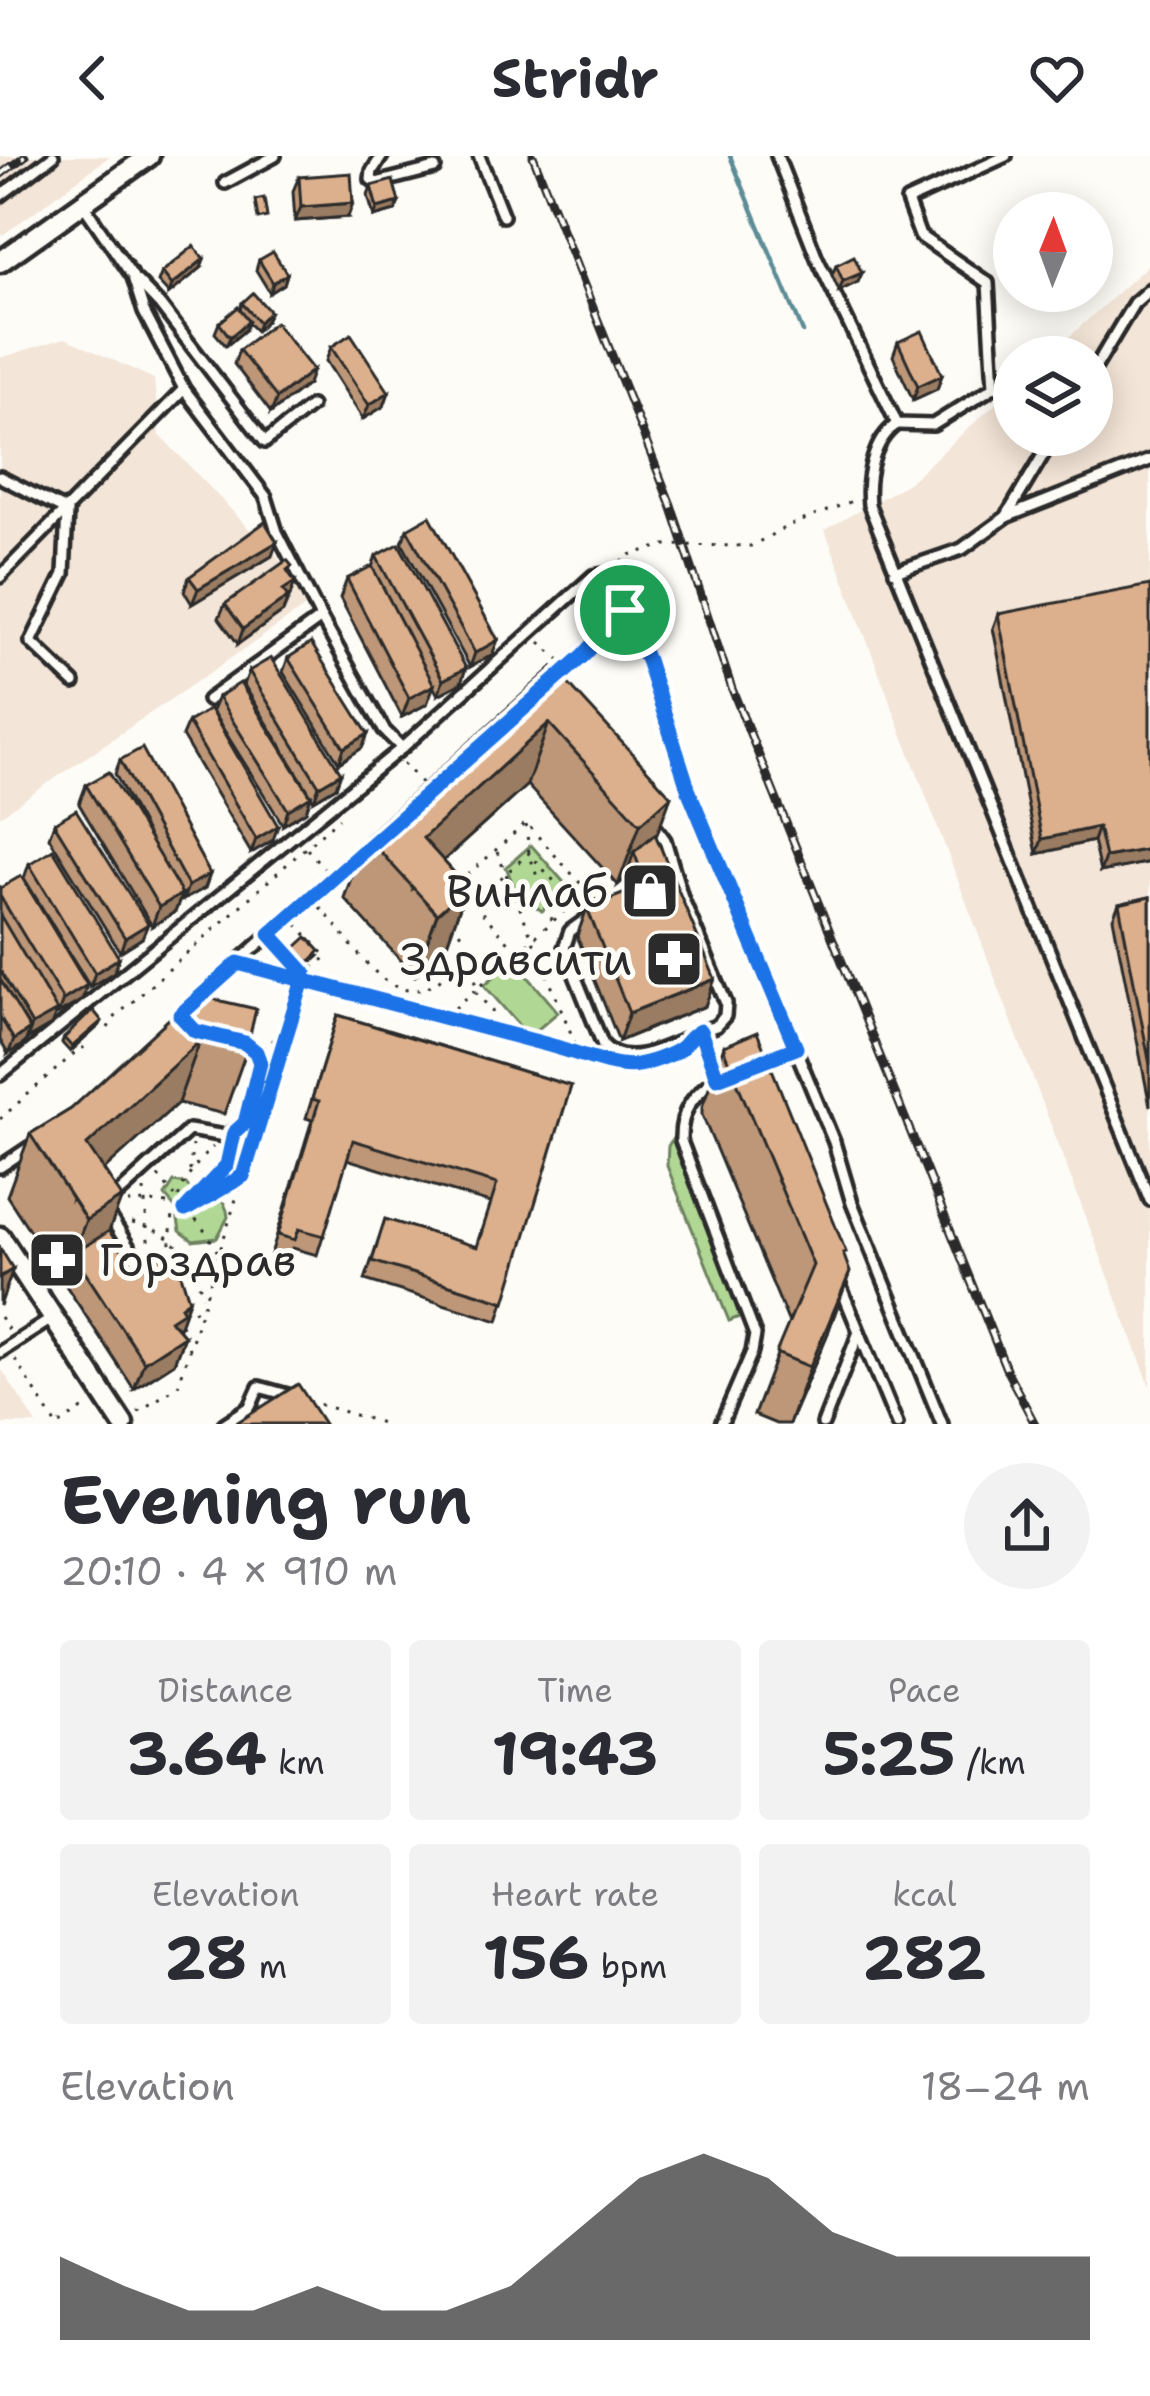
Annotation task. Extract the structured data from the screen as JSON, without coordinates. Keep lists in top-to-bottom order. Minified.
{"places":{"shop":["Винлаб"],"pharmacy":["Здравсити","Горздрав"]},"north":"top","page":{"header":"Stridr","heading":["Evening run","20:10 · 4 × 910 m"],"stats":[["Distance","3.64 km"],["Time","19:43"],["Pace","5:25 /km"],["Elevation","28 m"],["Heart rate","156 bpm"],["kcal","282"]],"chart":["Elevation","18–24 m"]}}
